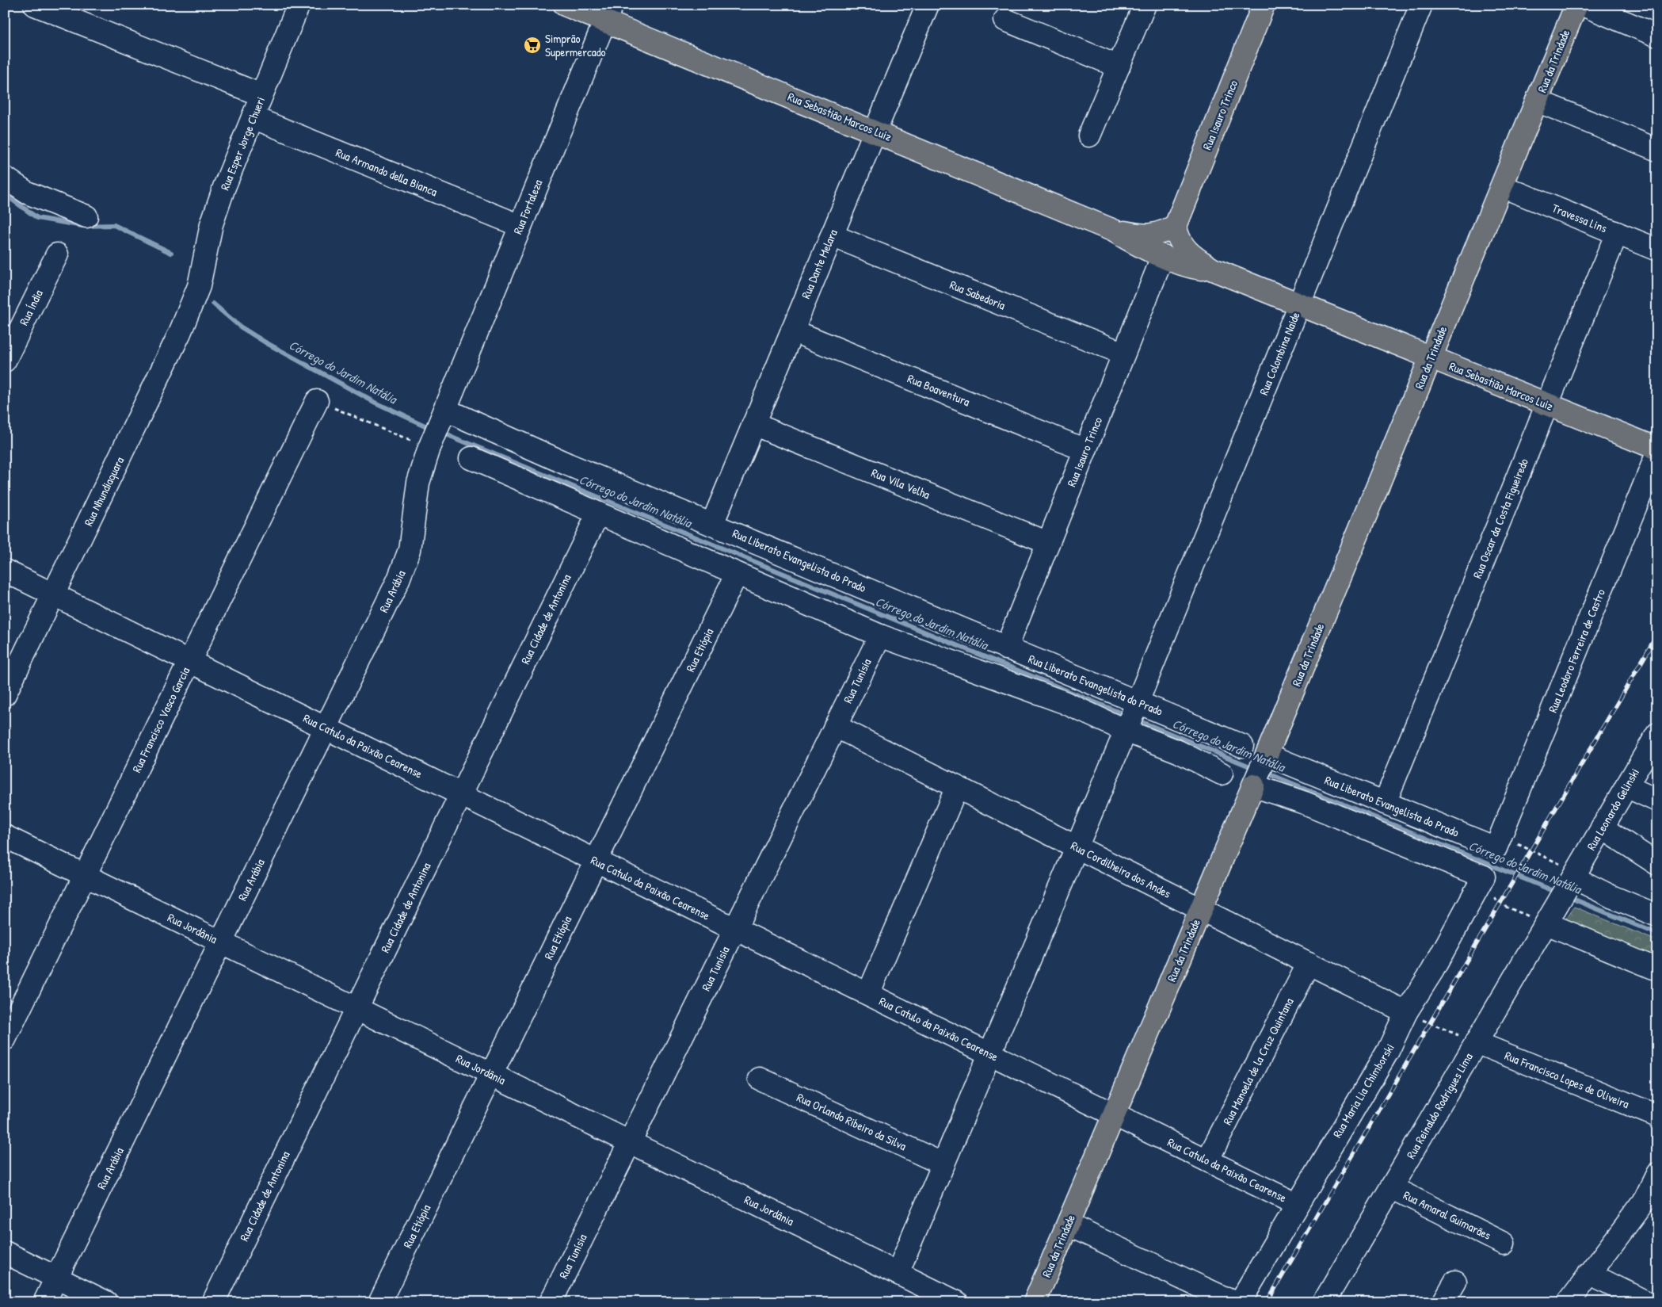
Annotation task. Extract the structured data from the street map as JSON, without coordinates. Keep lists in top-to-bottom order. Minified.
{"streets":{"main road":["Rua da Trindade","Rua Isauro Trinco","Rua Sebastião Marcos Luiz"],"street":["Rua Esper Jorge Chueri","Rua Armando della Bianca","Rua Fortaleza","Travessa Lins","Rua Dante Melara","Rua Sabedoria","Rua Índia","Rua Colombina Naide","Rua Boaventura","Rua Vila Velha","Rua Nhundiaquara","Rua Oscar da Costa Figueiredo","Rua Liberato Evangelista do Prado","Rua Arábia","Rua Cidade de Antonina","Rua Etiópia","Rua Leodoro Ferreira de Castro","Rua Tunísia","Rua Francisco Vasco Garcia","Rua Catulo da Paixão Cearense","Rua Leonardo Gelinski","Rua Cordilheira dos Andes","Rua Jordânia","Rua Manoela de la Cruz Quintana","Rua Francisco Lopes de Oliveira","Rua Maria Lia Chimborski","Rua Reinaldo Rodrigues Lima","Rua Orlando Ribeiro da Silva","Rua Amaral Guimarães"]},"crossings":[["Rua da Trindade","Rua Sebastião Marcos Luiz"],["Rua da Trindade","Travessa Lins"],["Rua da Trindade","Rua Liberato Evangelista do Prado"],["Rua da Trindade","Rua Catulo da Paixão Cearense"],["Rua da Trindade","Rua Cordilheira dos Andes"],["Rua Isauro Trinco","Rua Sebastião Marcos Luiz"],["Rua Isauro Trinco","Rua Sabedoria"],["Rua Isauro Trinco","Rua Boaventura"],["Rua Isauro Trinco","Rua Vila Velha"],["Rua Isauro Trinco","Rua Liberato Evangelista do Prado"],["Rua Sebastião Marcos Luiz","Rua Fortaleza"],["Rua Sebastião Marcos Luiz","Rua Dante Melara"],["Rua Sebastião Marcos Luiz","Rua Colombina Naide"],["Rua Sebastião Marcos Luiz","Rua Oscar da Costa Figueiredo"],["Rua Esper Jorge Chueri","Rua Armando della Bianca"],["Rua Esper Jorge Chueri","Rua Nhundiaquara"],["Rua Armando della Bianca","Rua Fortaleza"],["Rua Fortaleza","Rua Liberato Evangelista do Prado"],["Rua Fortaleza","Rua Arábia"],["Travessa Lins","Rua Oscar da Costa Figueiredo"],["Rua Dante Melara","Rua Sabedoria"],["Rua Dante Melara","Rua Boaventura"],["Rua Dante Melara","Rua Vila Velha"],["Rua Dante Melara","Rua Liberato Evangelista do Prado"],["Rua Colombina Naide","Rua Liberato Evangelista do Prado"],["Rua Colombina Naide","Rua Catulo da Paixão Cearense"],["Rua Colombina Naide","Rua Cordilheira dos Andes"],["Rua Colombina Naide","Rua Jordânia"],["Rua Colombina Naide","Rua Orlando Ribeiro da Silva"],["Rua Nhundiaquara","Rua Catulo da Paixão Cearense"],["Rua Oscar da Costa Figueiredo","Rua Liberato Evangelista do Prado"],["Rua Liberato Evangelista do Prado","Rua Leodoro Ferreira de Castro"],["Rua Arábia","Rua Catulo da Paixão Cearense"],["Rua Arábia","Rua Jordânia"],["Rua Cidade de Antonina","Rua Catulo da Paixão Cearense"],["Rua Cidade de Antonina","Rua Jordânia"],["Rua Etiópia","Rua Catulo da Paixão Cearense"],["Rua Etiópia","Rua Jordânia"],["Rua Tunísia","Rua Catulo da Paixão Cearense"],["Rua Tunísia","Rua Cordilheira dos Andes"],["Rua Tunísia","Rua Jordânia"],["Rua Francisco Vasco Garcia","Rua Catulo da Paixão Cearense"],["Rua Francisco Vasco Garcia","Rua Jordânia"],["Rua Catulo da Paixão Cearense","Rua Manoela de la Cruz Quintana"],["Rua Catulo da Paixão Cearense","Rua Maria Lia Chimborski"],["Rua Leonardo Gelinski","Rua Reinaldo Rodrigues Lima"],["Rua Cordilheira dos Andes","Rua Manoela de la Cruz Quintana"],["Rua Cordilheira dos Andes","Rua Maria Lia Chimborski"],["Rua Francisco Lopes de Oliveira","Rua Reinaldo Rodrigues Lima"],["Rua Reinaldo Rodrigues Lima","Rua Amaral Guimarães"]],"water":["Córrego do Jardim Natália"],"places":{"supermarket":["Simprão Supermercado"]}}
